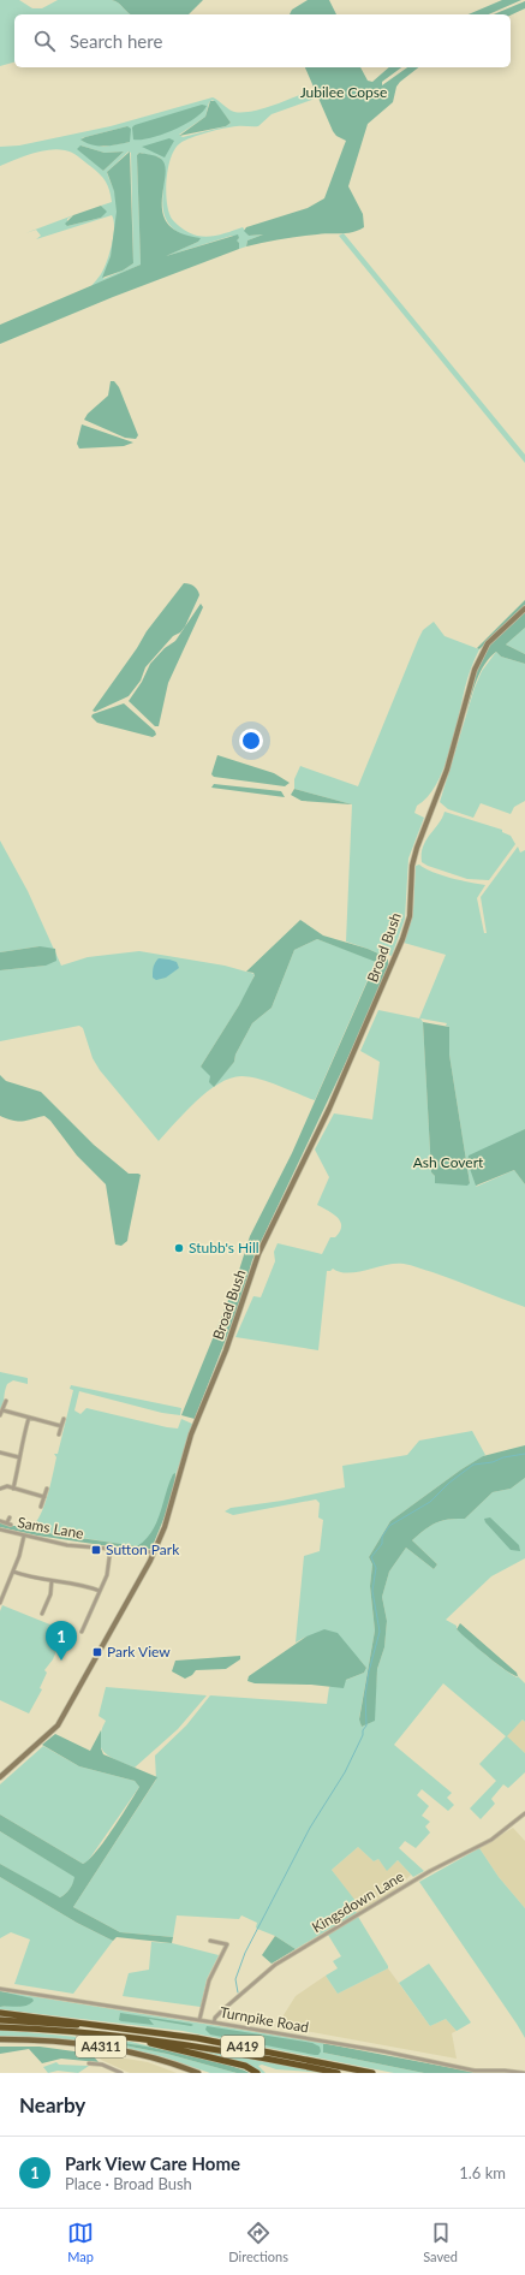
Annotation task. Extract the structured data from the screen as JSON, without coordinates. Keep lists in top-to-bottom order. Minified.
{"streets":{"highway":["A419"],"main road":["Broad Bush","A4311"],"street":["Sams Lane","Kingsdown Lane","Turnpike Road"]},"crossings":[["Broad Bush","Sams Lane"],["Kingsdown Lane","Turnpike Road"]],"parks":["Jubilee Copse","Ash Covert"],"places":{"other":["Stubb's Hill"],"transit":["Sutton Park","Park View"]},"page":{"search":"Search here","pins":"1","heading":"Nearby","list":[{"mark":"1","name":"Park View Care Home","note":"Place · Broad Bush","value":"1.6 km"}],"nav":["Map","Directions","Saved"]}}
